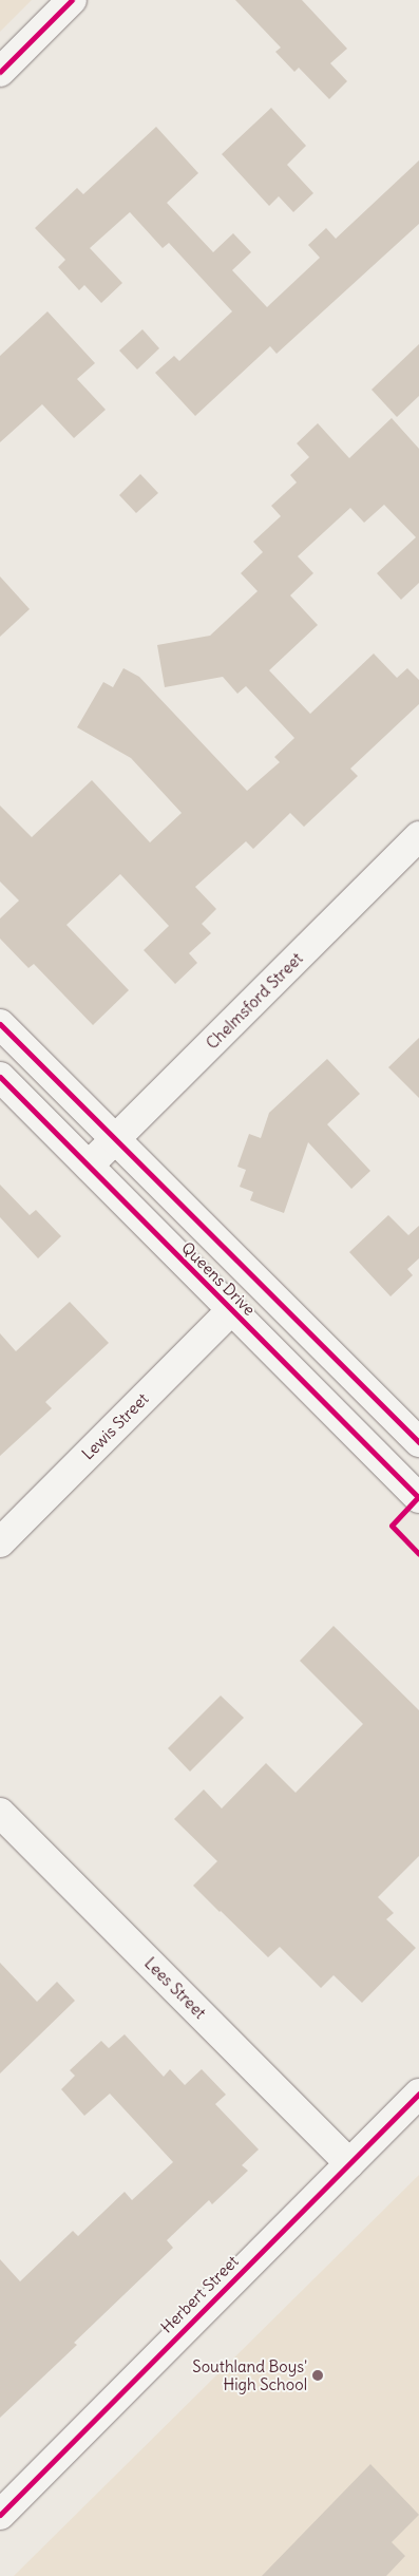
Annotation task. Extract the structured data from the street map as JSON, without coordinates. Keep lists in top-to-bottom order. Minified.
{"streets":{"street":["Chelmsford Street","Queens Drive","Lewis Street","Lees Street","Herbert Street"]},"crossings":[["Chelmsford Street","Queens Drive"],["Queens Drive","Lewis Street"],["Lees Street","Herbert Street"]],"places":["Southland Boys' High School"]}
